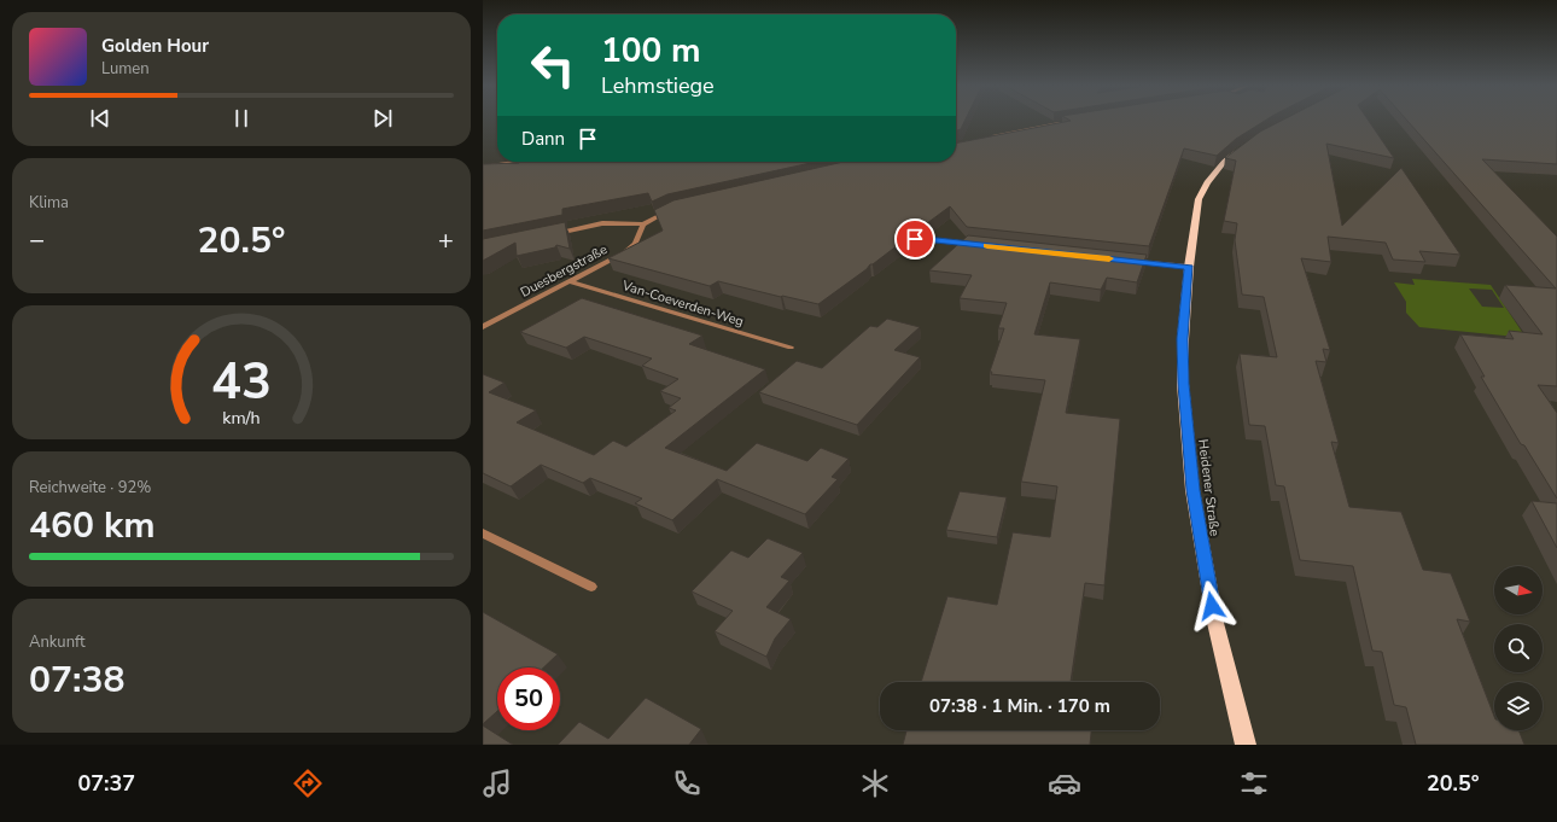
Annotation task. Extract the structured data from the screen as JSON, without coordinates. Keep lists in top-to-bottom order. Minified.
{"streets":{"main road":["Heidener Straße"],"street":["Duesbergstraße","Van-Coeverden-Weg"]},"crossings":[["Duesbergstraße","Van-Coeverden-Weg"]],"north":"right","page":{"turn":["100 m","Lehmstiege"],"song":["Golden Hour","Lumen"],"then":"Dann","tile":["Klima",["Reichweite · 92%","460 km"],["Ankunft","07:38"]],"heat":["−","20.5°","+"],"limit":"50","trip":"07:38 · 1 Min. · 170 m","tabs":["07:37","20.5°"],"gauge":["43","km/h"]}}
